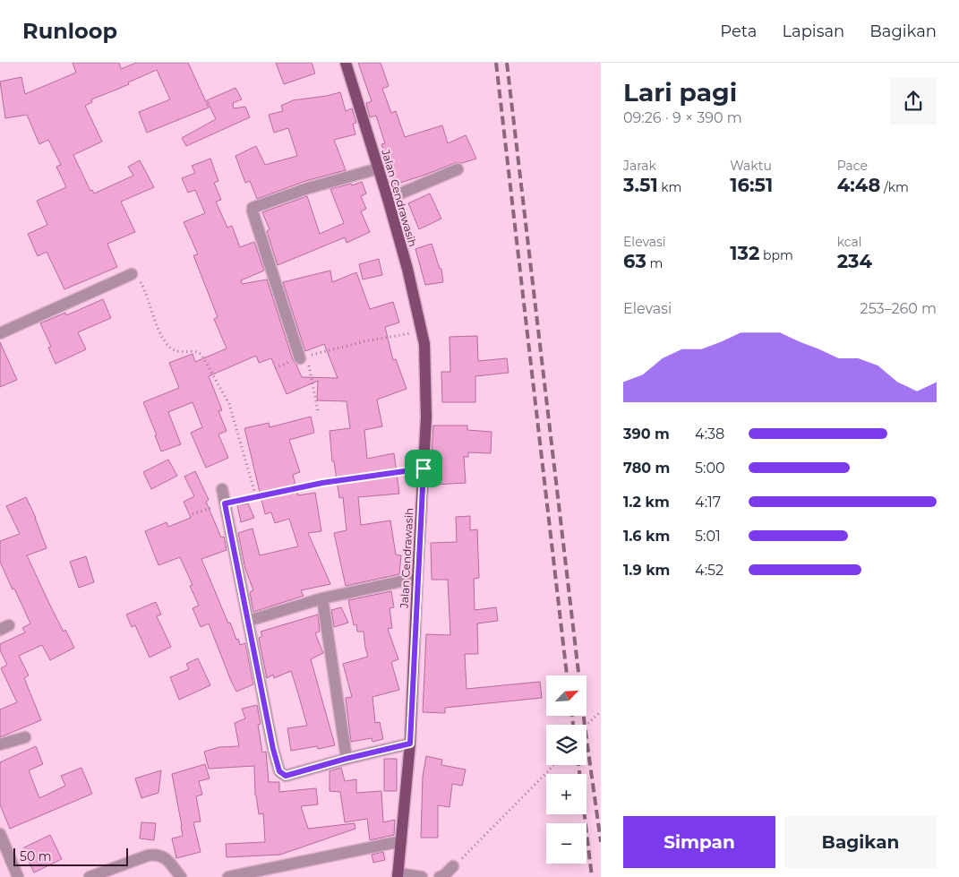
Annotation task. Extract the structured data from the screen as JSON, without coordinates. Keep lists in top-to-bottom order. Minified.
{"streets":{"main road":["Jalan Cendrawasih"]},"scale_bar":"50 m","north":"top right","page":{"header":"Runloop","nav":["Peta","Lapisan","Bagikan"],"heading":["Lari pagi","09:26 · 9 × 390 m"],"stats":[["Jarak","3.51 km"],["Waktu","16:51"],["Pace","4:48 /km"],["Elevasi","63 m"],["132 bpm"],["kcal","234"]],"chart":["Elevasi","253–260 m"],"list":[{"name":"390 m","note":"4:38"},{"name":"780 m","note":"5:00"},{"name":"1.2 km","note":"4:17"},{"name":"1.6 km","note":"5:01"},{"name":"1.9 km","note":"4:52"}],"map_buttons":["+","−"],"buttons":["Simpan","Bagikan"],"scale":"50 m"}}
